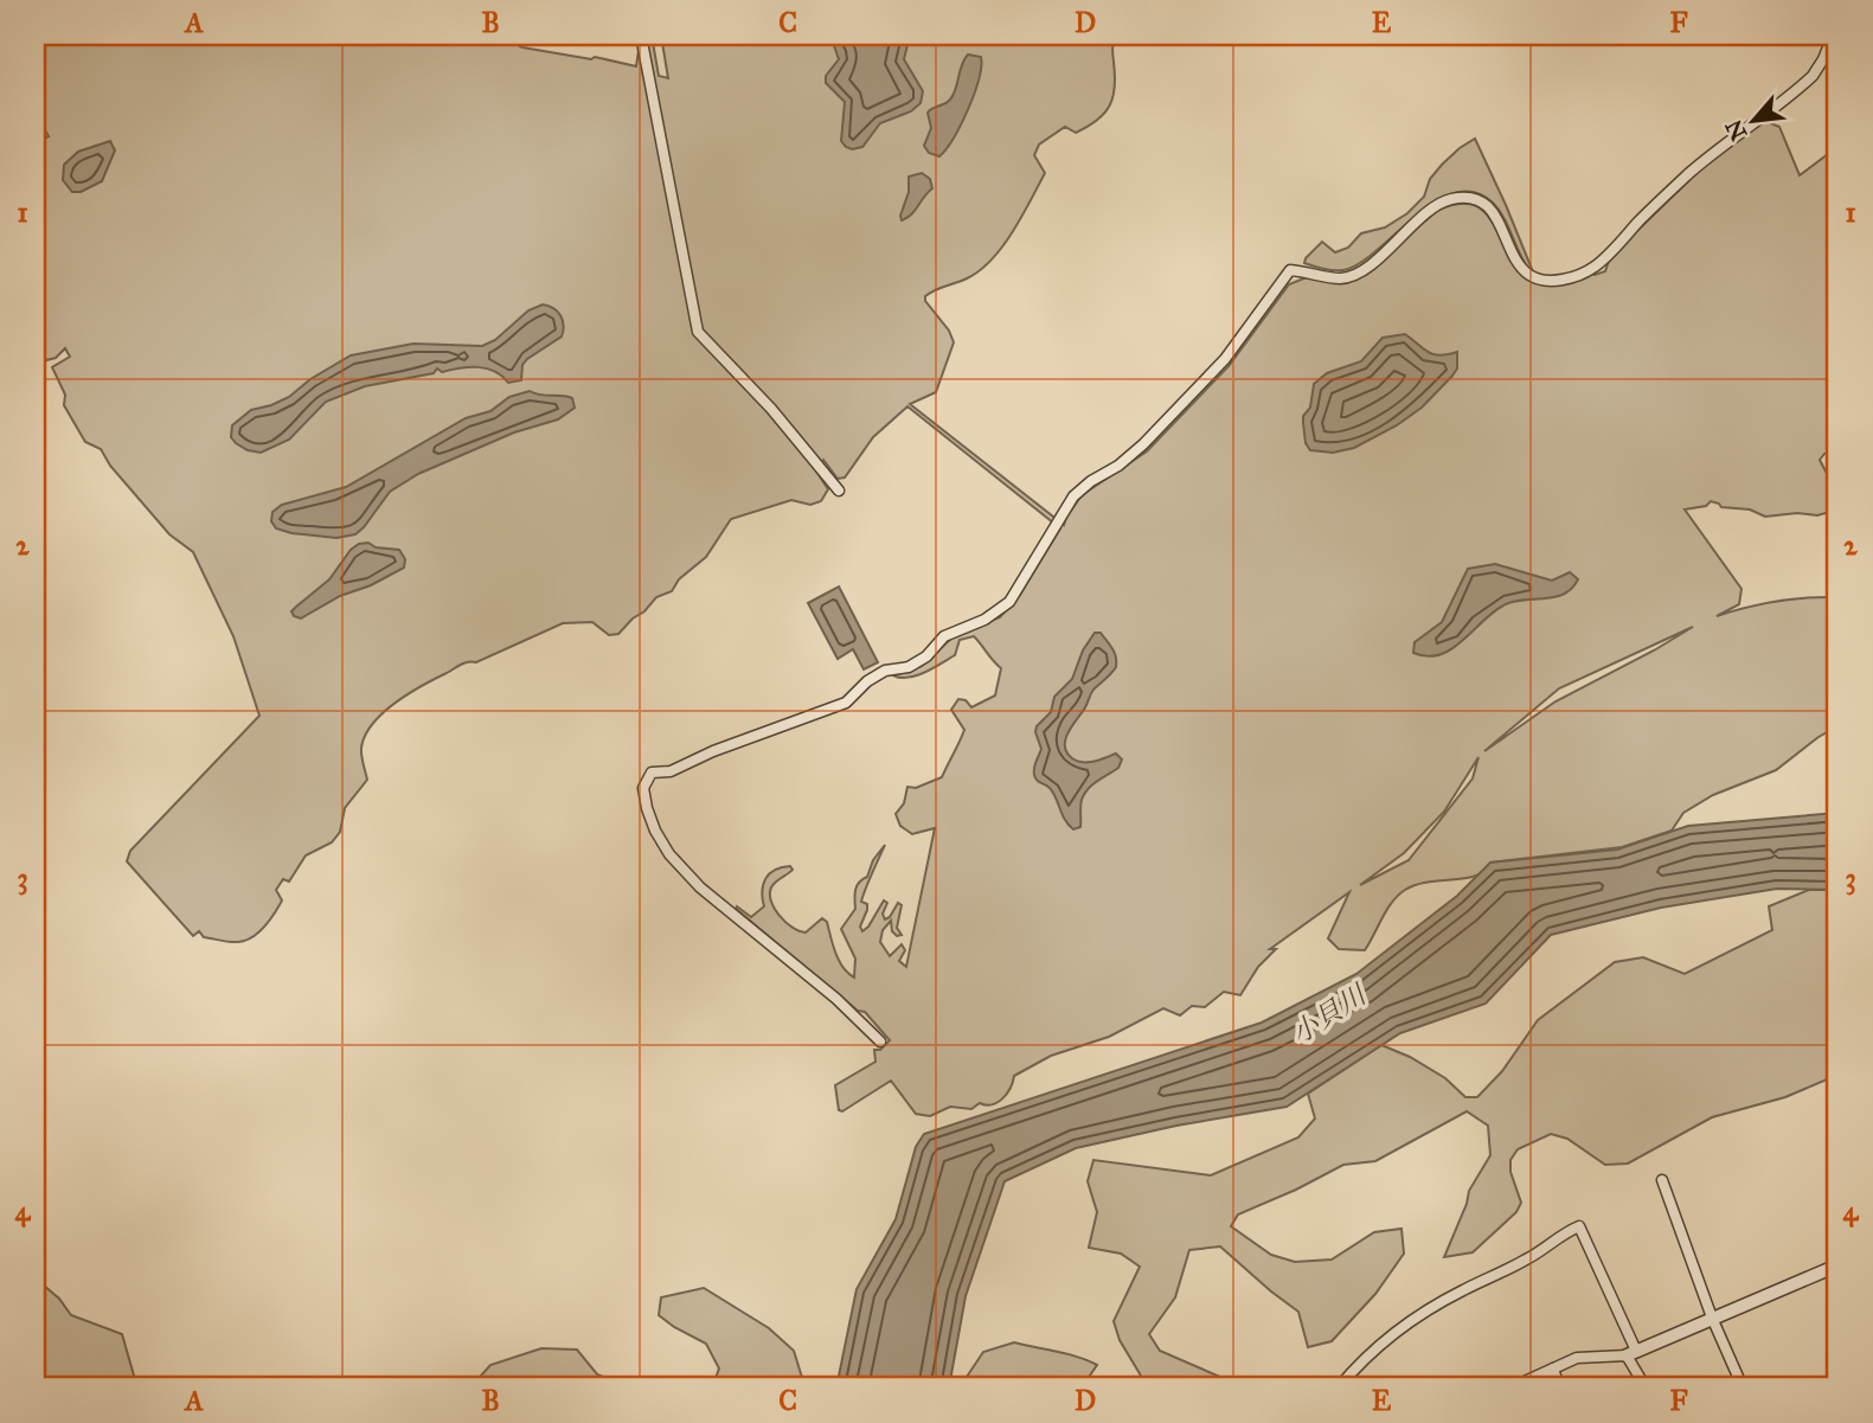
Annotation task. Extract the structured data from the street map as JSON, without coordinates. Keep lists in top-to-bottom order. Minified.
{"water":["小貝川"],"north":"bottom left","grid":{"columns":["A","B","C","D","E","F"],"rows":["1","2","3","4"]}}
